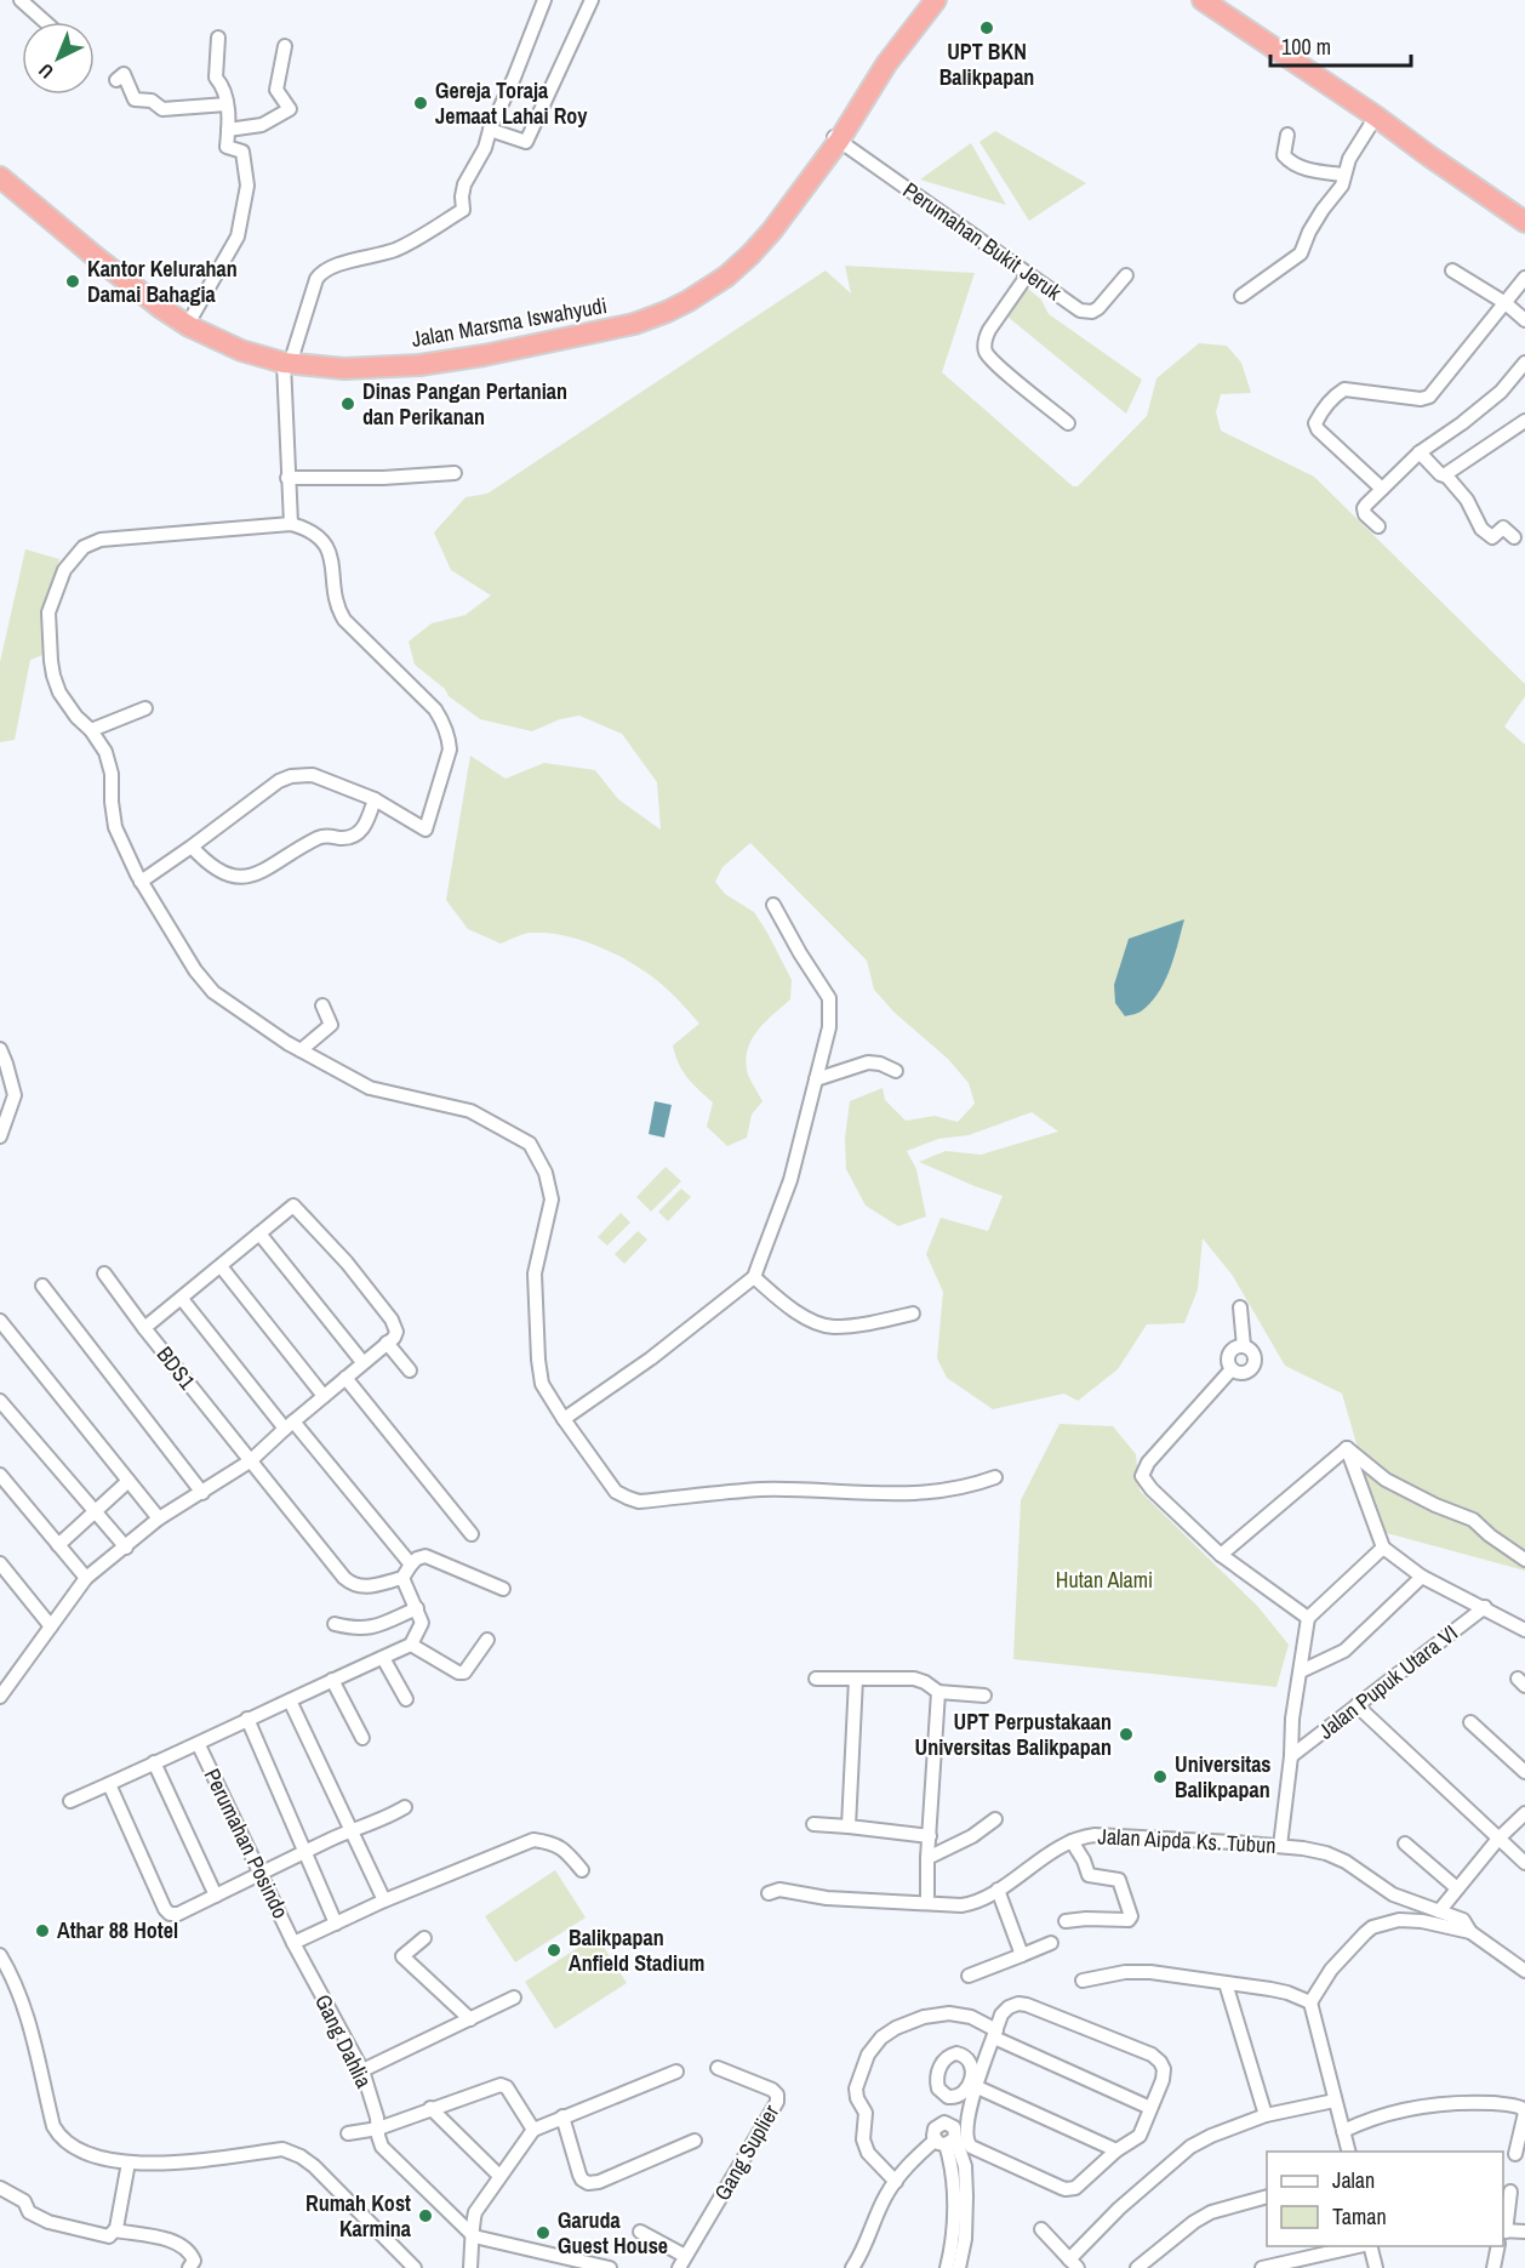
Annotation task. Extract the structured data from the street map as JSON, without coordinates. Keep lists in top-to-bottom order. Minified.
{"streets":{"highway":["Jalan Marsma Iswahyudi"],"street":["Perumahan Bukit Jeruk","BDS1","Jalan Pupuk Utara VI","Jalan Aipda Ks. Tubun","Perumahan Posindo","Gang Dahlia","Gang Suplier"]},"crossings":[["Perumahan Bukit Jeruk","Jalan Marsma Iswahyudi"],["Perumahan Posindo","Gang Dahlia"]],"parks":["Hutan Alami"],"places":["UPT BKN Balikpapan","Gereja Toraja Jemaat Lahai Roy","Kantor Kelurahan Damai Bahagia","Dinas Pangan Pertanian dan Perikanan","UPT Perpustakaan Universitas Balikpapan","Universitas Balikpapan","Athar 88 Hotel","Balikpapan Anfield Stadium","Rumah Kost Karmina","Garuda Guest House"],"legend":["Jalan","Taman"],"scale_bar":"100 m","north":"bottom left"}
